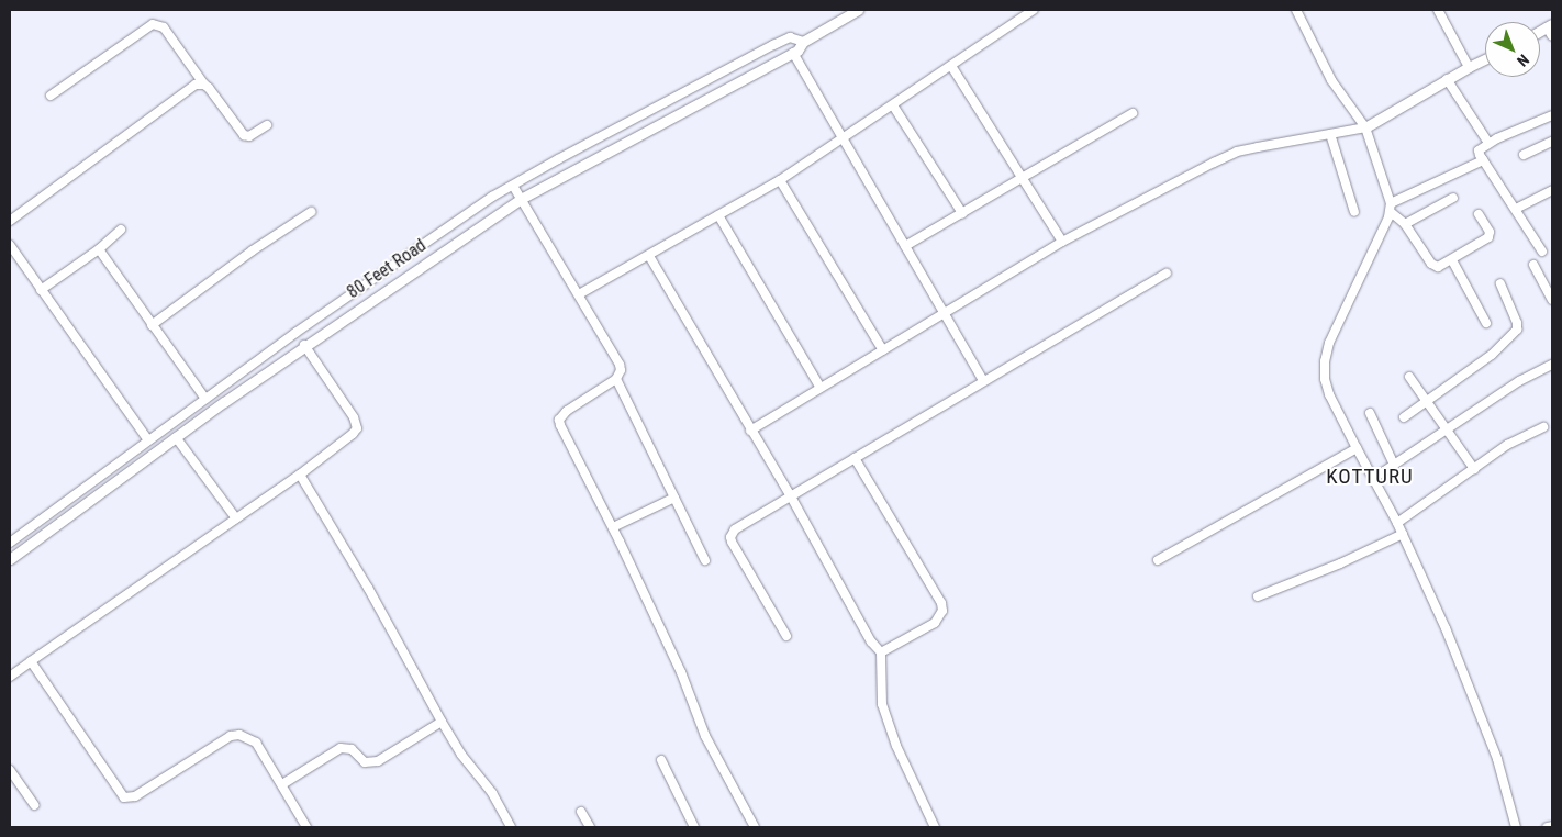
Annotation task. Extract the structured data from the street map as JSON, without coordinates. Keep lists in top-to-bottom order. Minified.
{"streets":{"street":["80 Feet Road"]},"districts":["KOTTURU"],"north":"bottom right"}
